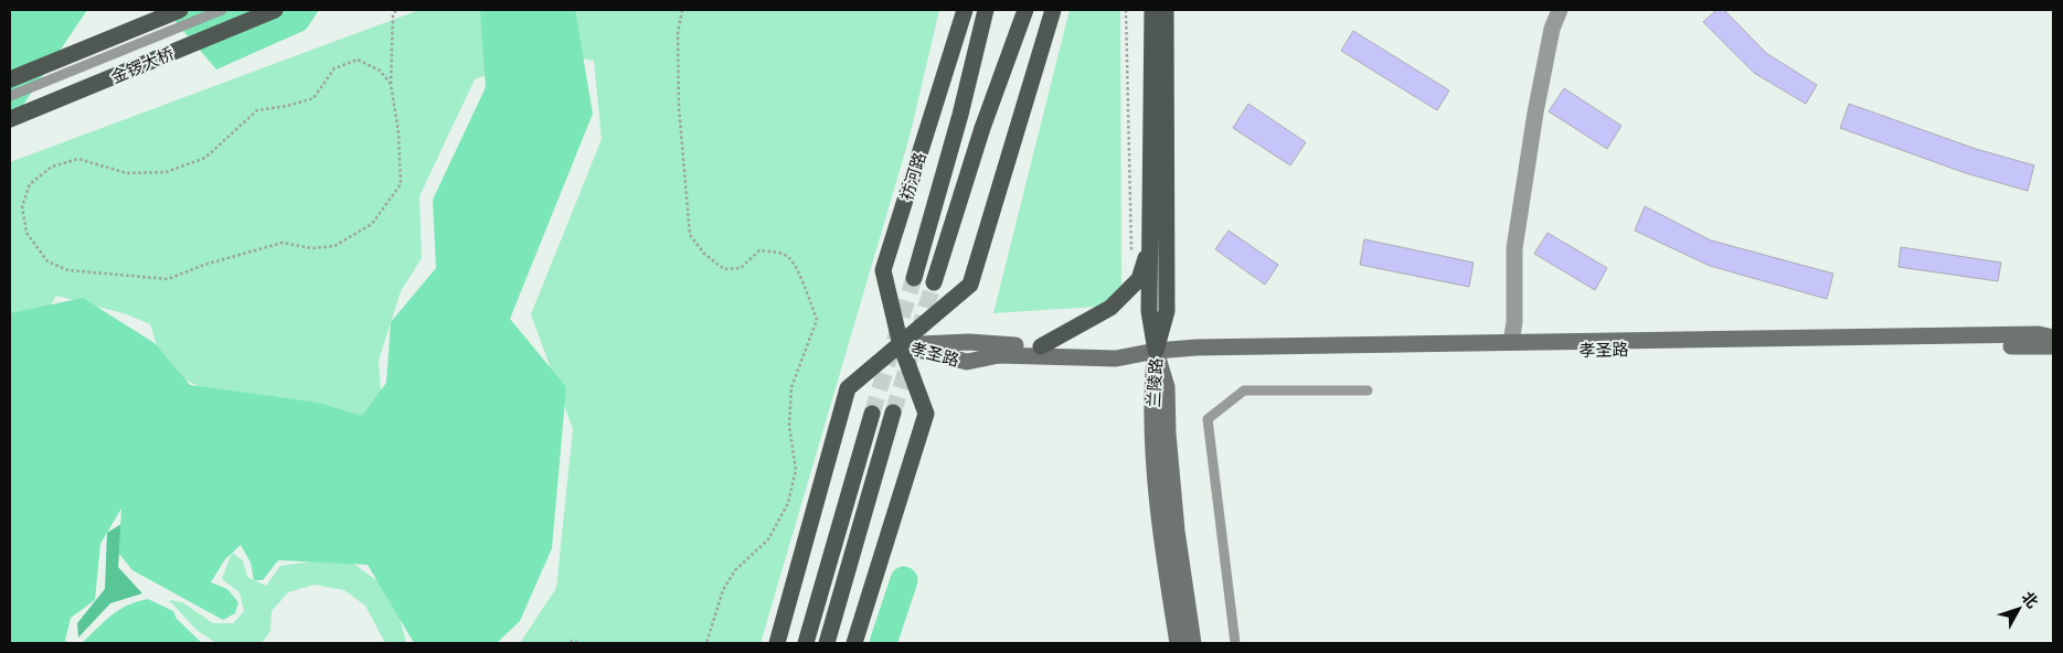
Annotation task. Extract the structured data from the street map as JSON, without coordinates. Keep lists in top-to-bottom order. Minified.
{"streets":{"main road":["金锣大桥","祊河路","孝圣路","兰陵路"]},"crossings":[["祊河路","孝圣路"],["孝圣路","兰陵路"]],"north":"top right"}
